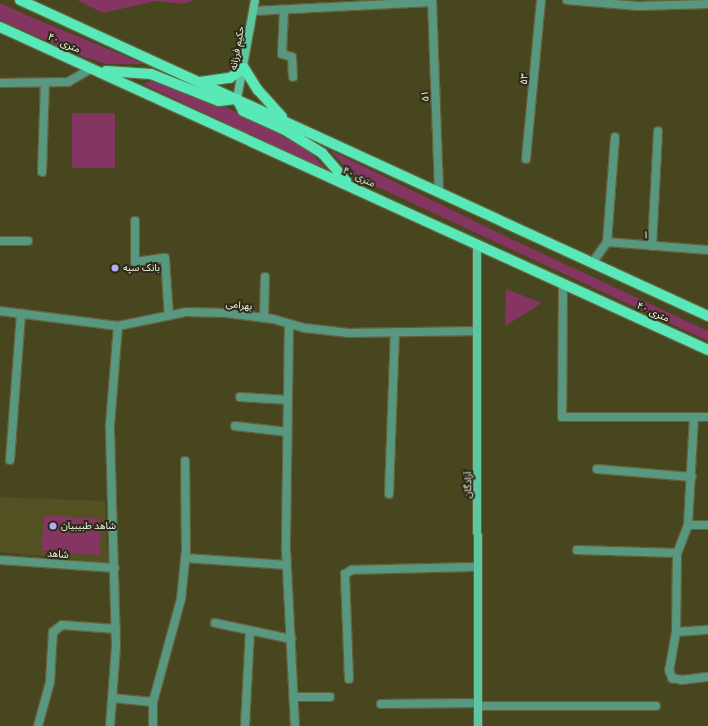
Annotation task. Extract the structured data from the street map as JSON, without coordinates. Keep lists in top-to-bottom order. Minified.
{"streets":{"main road":["۴۰ متری","حکیم فرزانه","آزادگان"],"street":["۵۳","۵۱","۱","بهرامی","شاهد"]},"crossings":[["۴۰ متری","حکیم فرزانه"],["۴۰ متری","۵۱"],["۴۰ متری","آزادگان"],["بهرامی","آزادگان"]],"places":["بانک سپه","شاهد طبیبیان"]}
